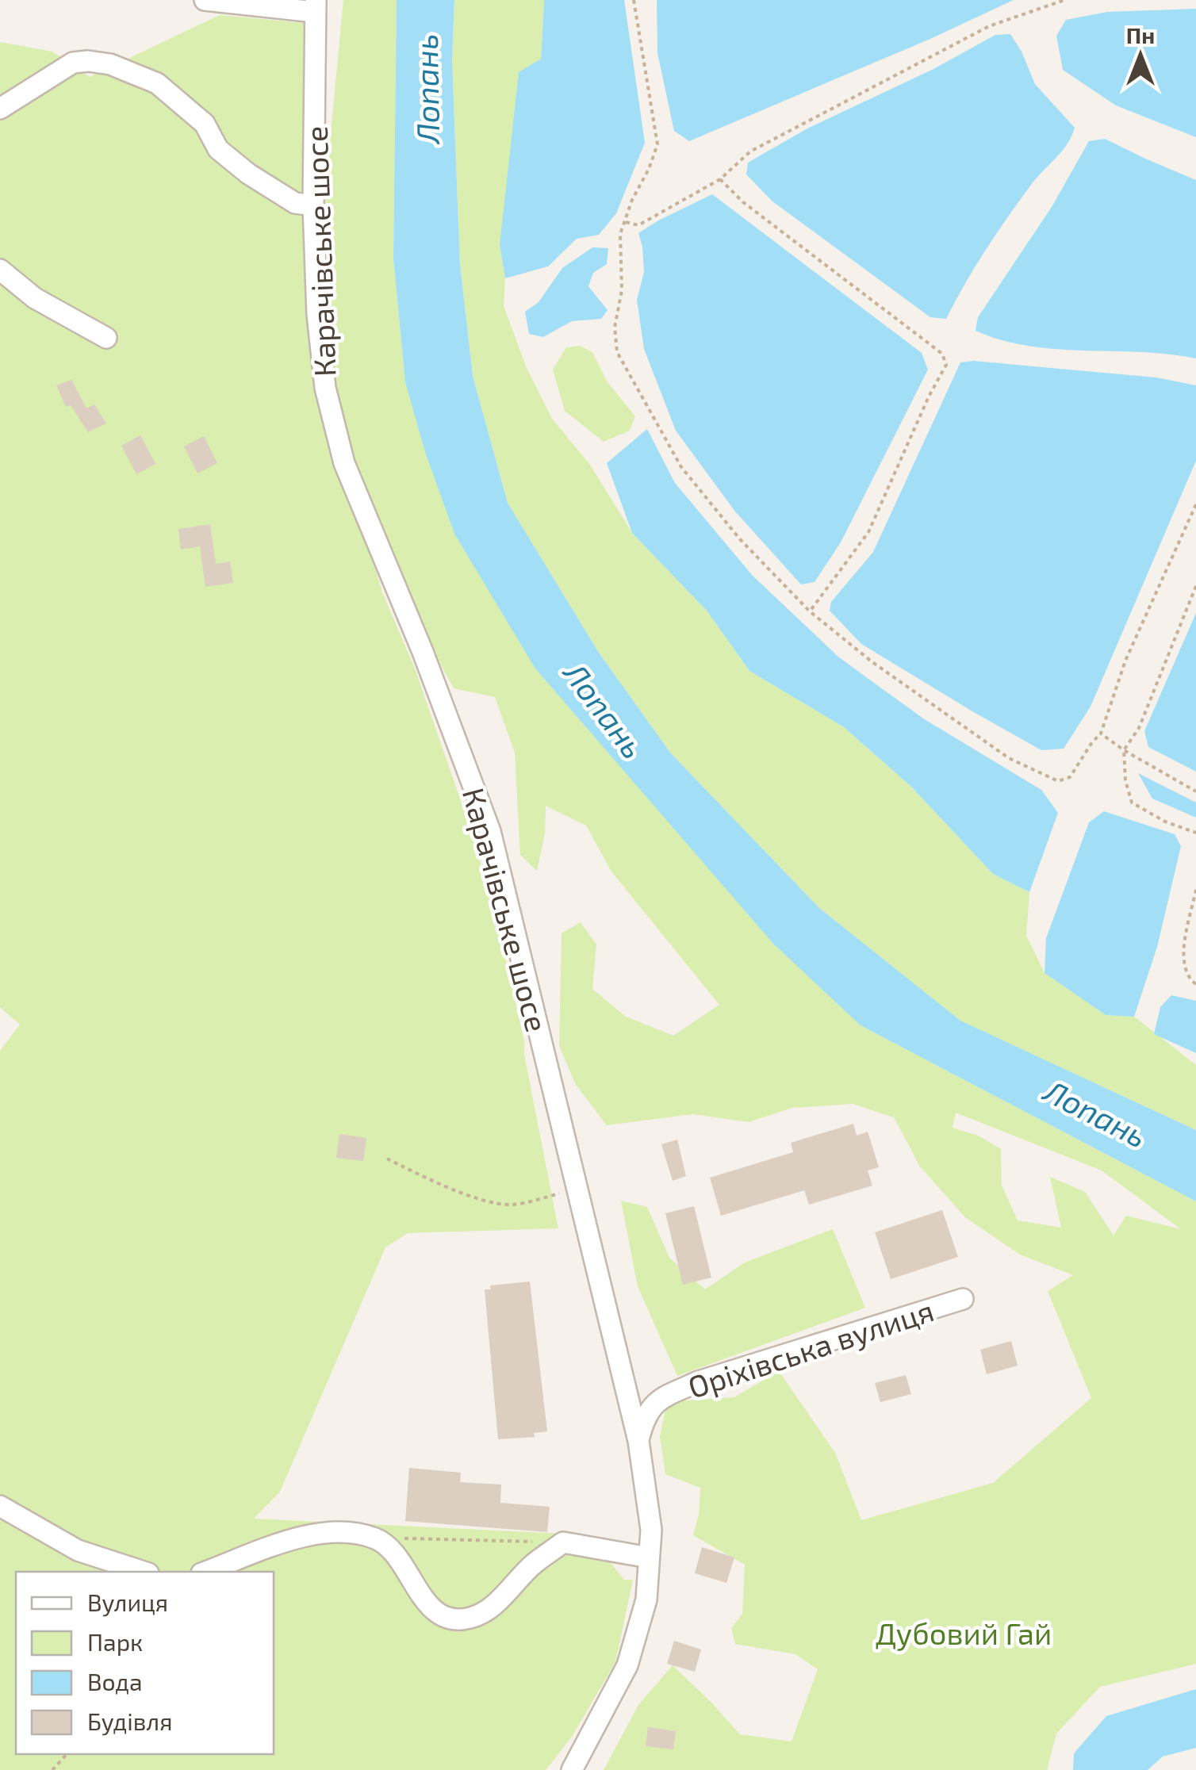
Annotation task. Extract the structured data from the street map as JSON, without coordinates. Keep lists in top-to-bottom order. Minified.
{"streets":{"street":["Карачівське шосе","Оріхівська вулиця"]},"crossings":[["Карачівське шосе","Оріхівська вулиця"]],"water":["Лопань"],"parks":["Дубовий Гай"],"legend":["Вулиця","Парк","Вода","Будівля"],"north":"top"}
